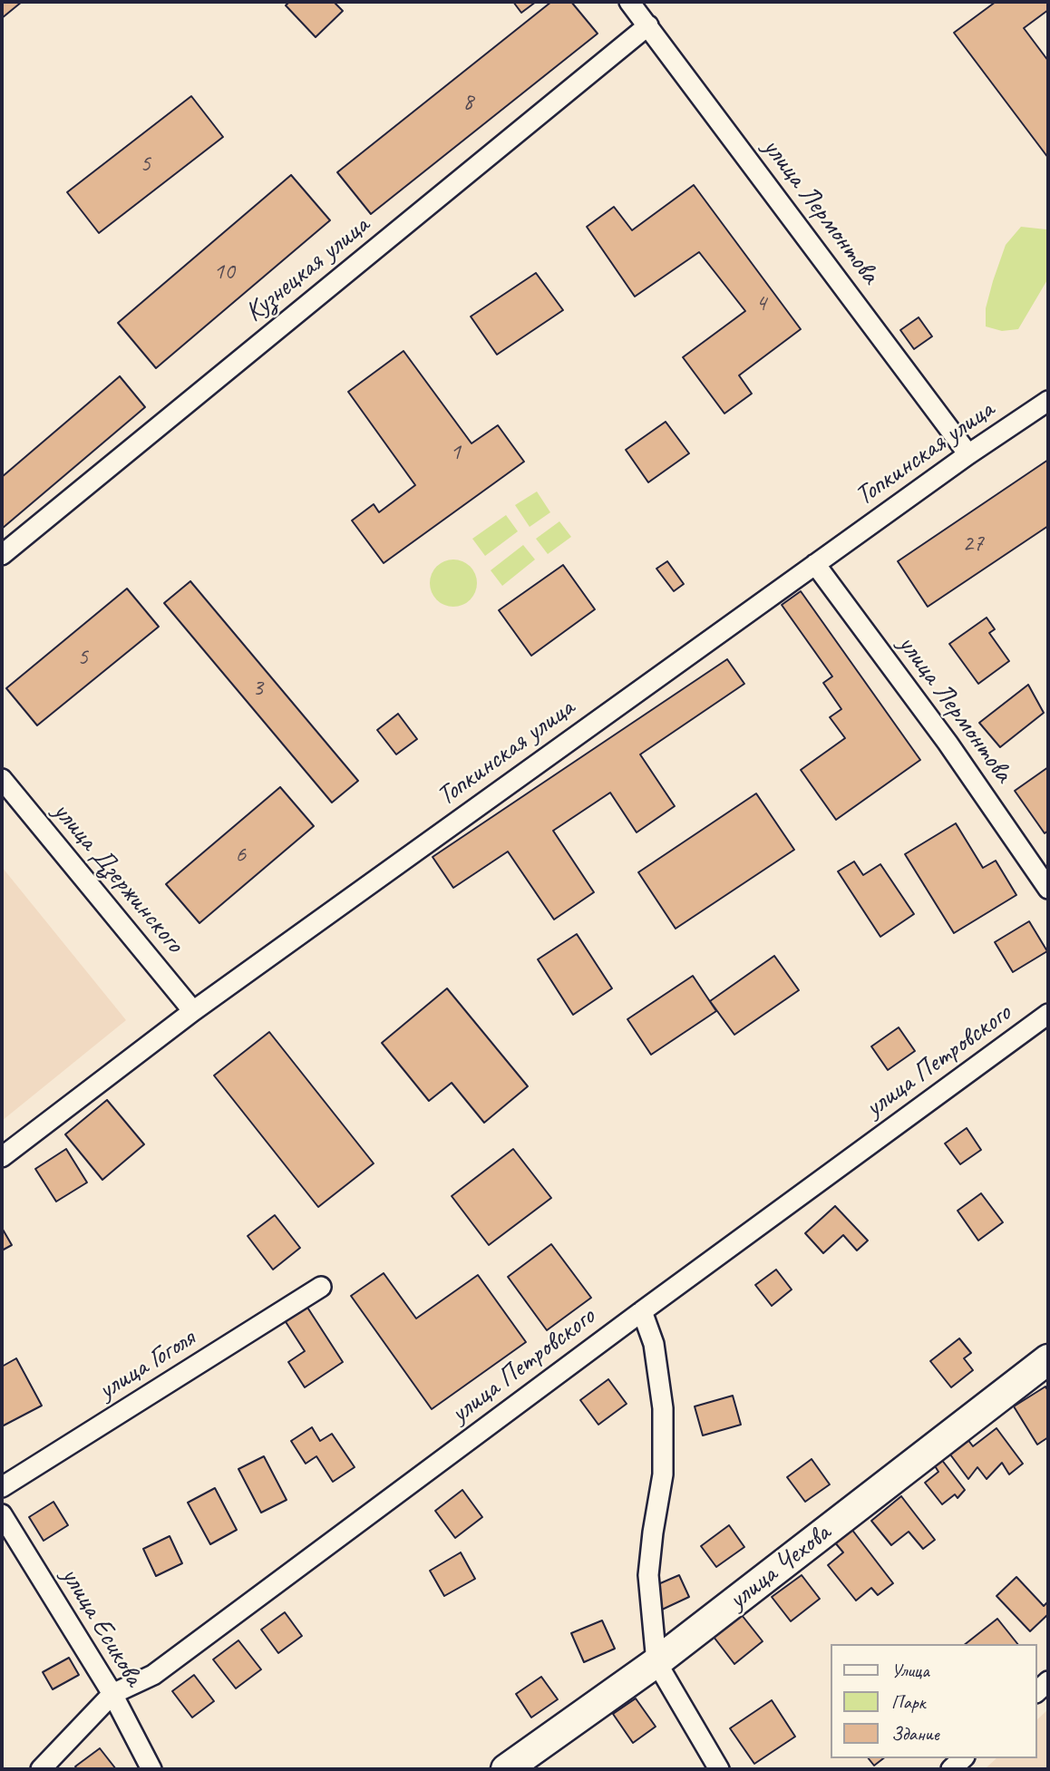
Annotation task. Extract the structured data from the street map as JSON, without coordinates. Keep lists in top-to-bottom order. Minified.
{"streets":{"street":["улица Лермонтова","Кузнецкая улица","Топкинская улица","улица Дзержинского","улица Петровского","улица Гоголя","улица Чехова","улица Есикова"]},"crossings":[["улица Лермонтова","Кузнецкая улица"],["улица Лермонтова","Топкинская улица"],["Топкинская улица","улица Дзержинского"],["улица Петровского","улица Есикова"]],"house_numbers":["8","5","10","4","1","27","5","3","6"],"legend":["Улица","Парк","Здание"]}
